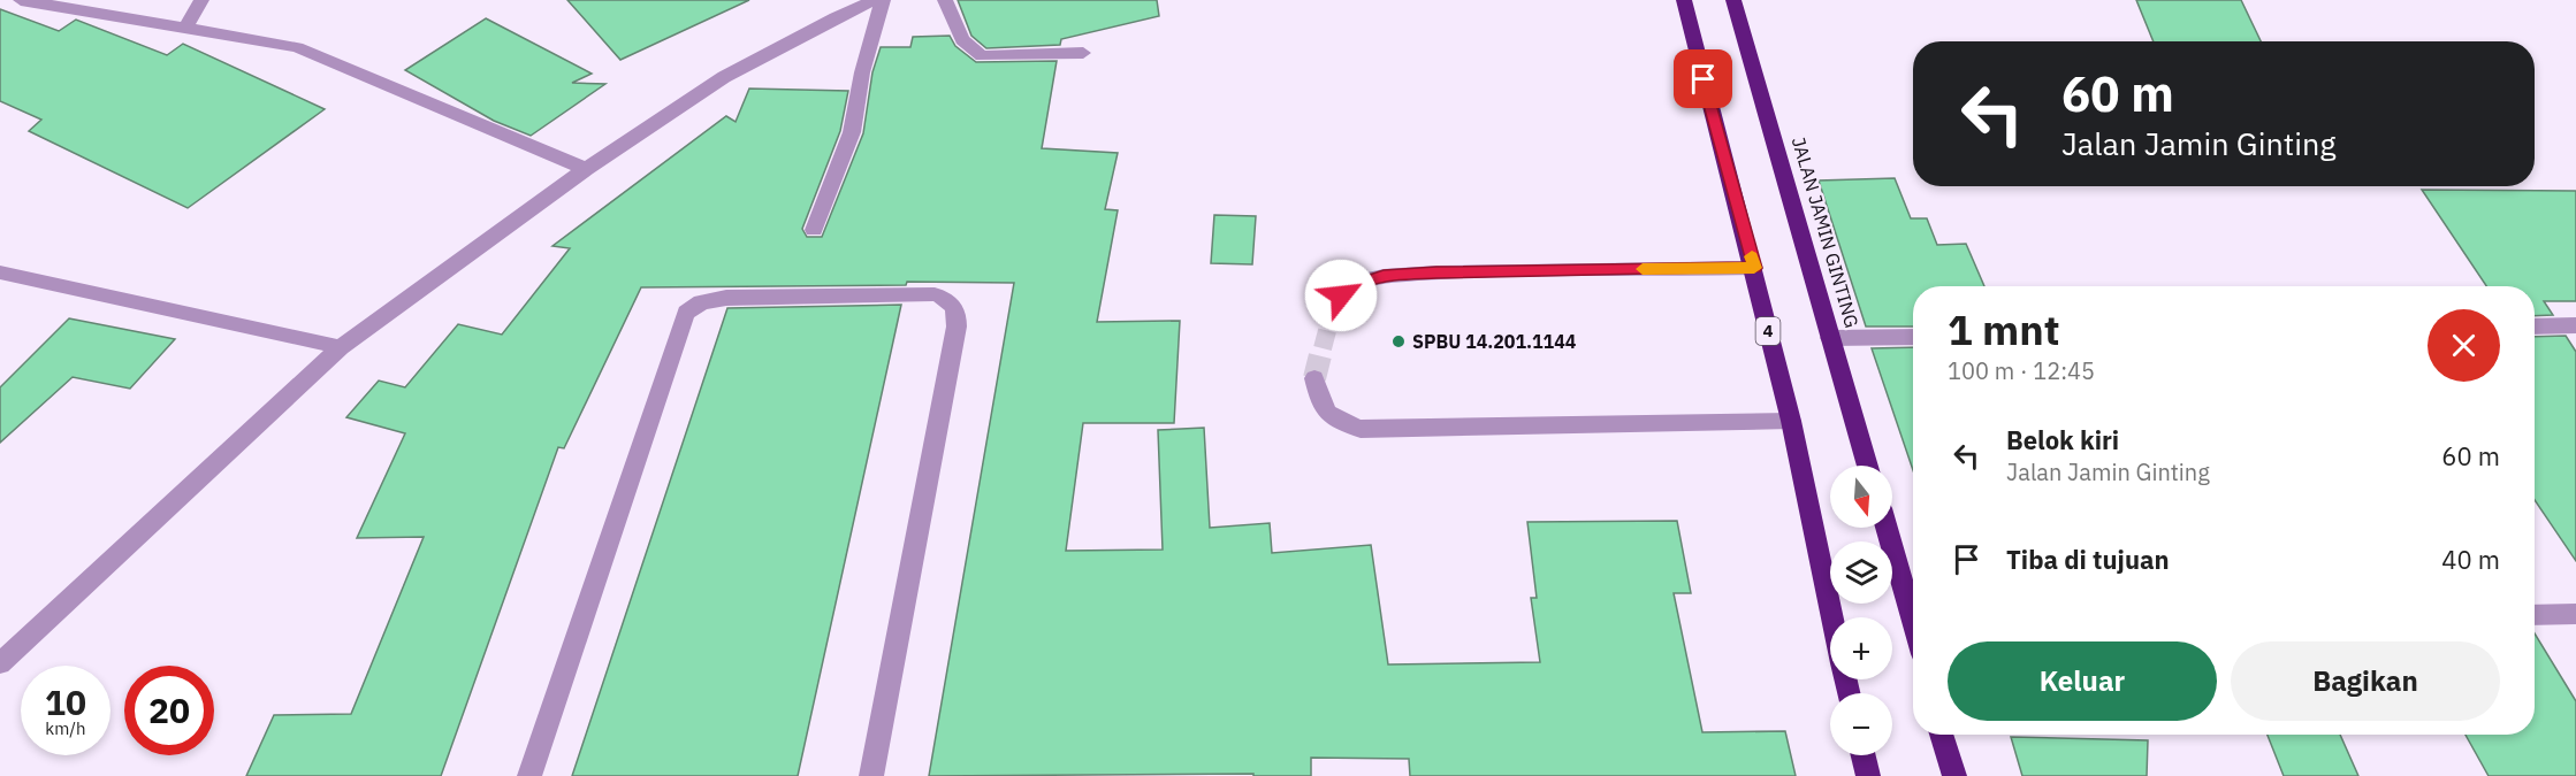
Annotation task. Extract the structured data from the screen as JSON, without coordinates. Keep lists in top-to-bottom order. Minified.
{"streets":{"highway":["JALAN JAMIN GINTING","4"]},"places":["SPBU 14.201.1144"],"north":"bottom","page":{"turn":["60 m","Jalan Jamin Ginting"],"heading":["1 mnt","100 m · 12:45"],"list":[{"name":"Belok kiri","note":"Jalan Jamin Ginting","value":"60 m"},{"name":"Tiba di tujuan","value":"40 m"}],"map_buttons":["+","−"],"buttons":["Keluar","Bagikan"],"speed":"10 km/h","limit":"20"}}
